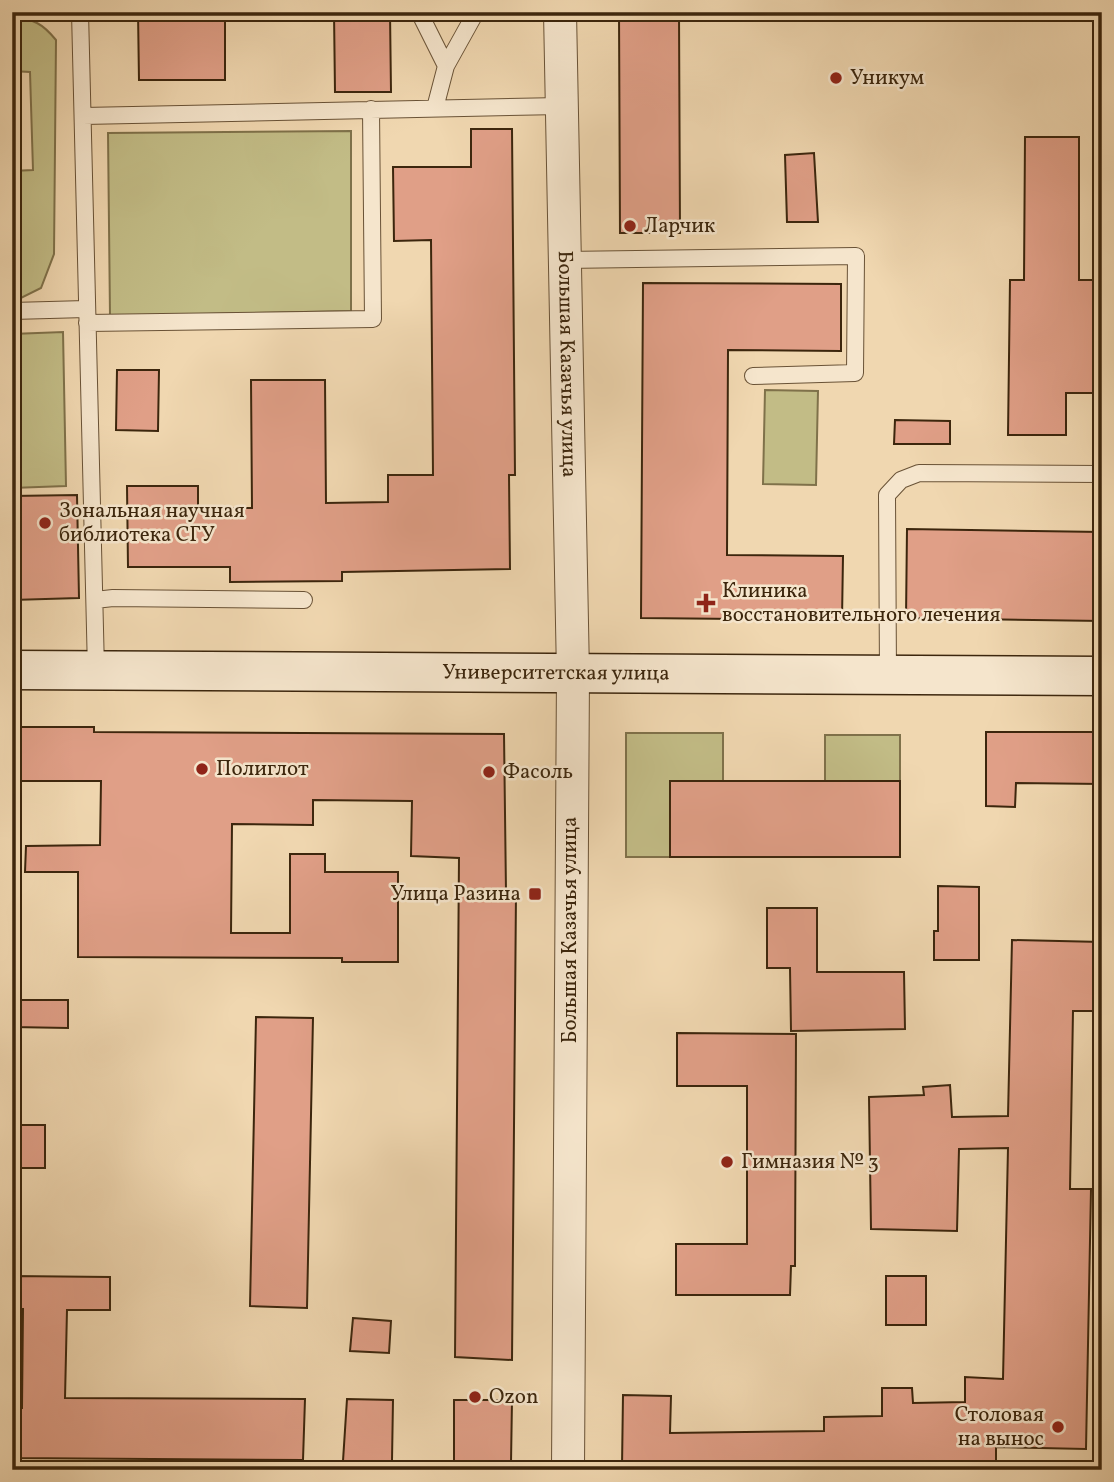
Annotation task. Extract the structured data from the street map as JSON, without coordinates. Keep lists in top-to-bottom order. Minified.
{"streets":{"main road":["Университетская улица"],"street":["Большая Казачья улица"]},"crossings":[["Большая Казачья улица","Университетская улица"]],"places":{"other":["Уникум","Ларчик","Зональная научная библиотека СГУ","Полиглот","Фасоль","Гимназия № 3","Ozon","Столовая на вынос"],"health":["Клиника восстановительного лечения"],"transit":["Улица Разина"]}}
